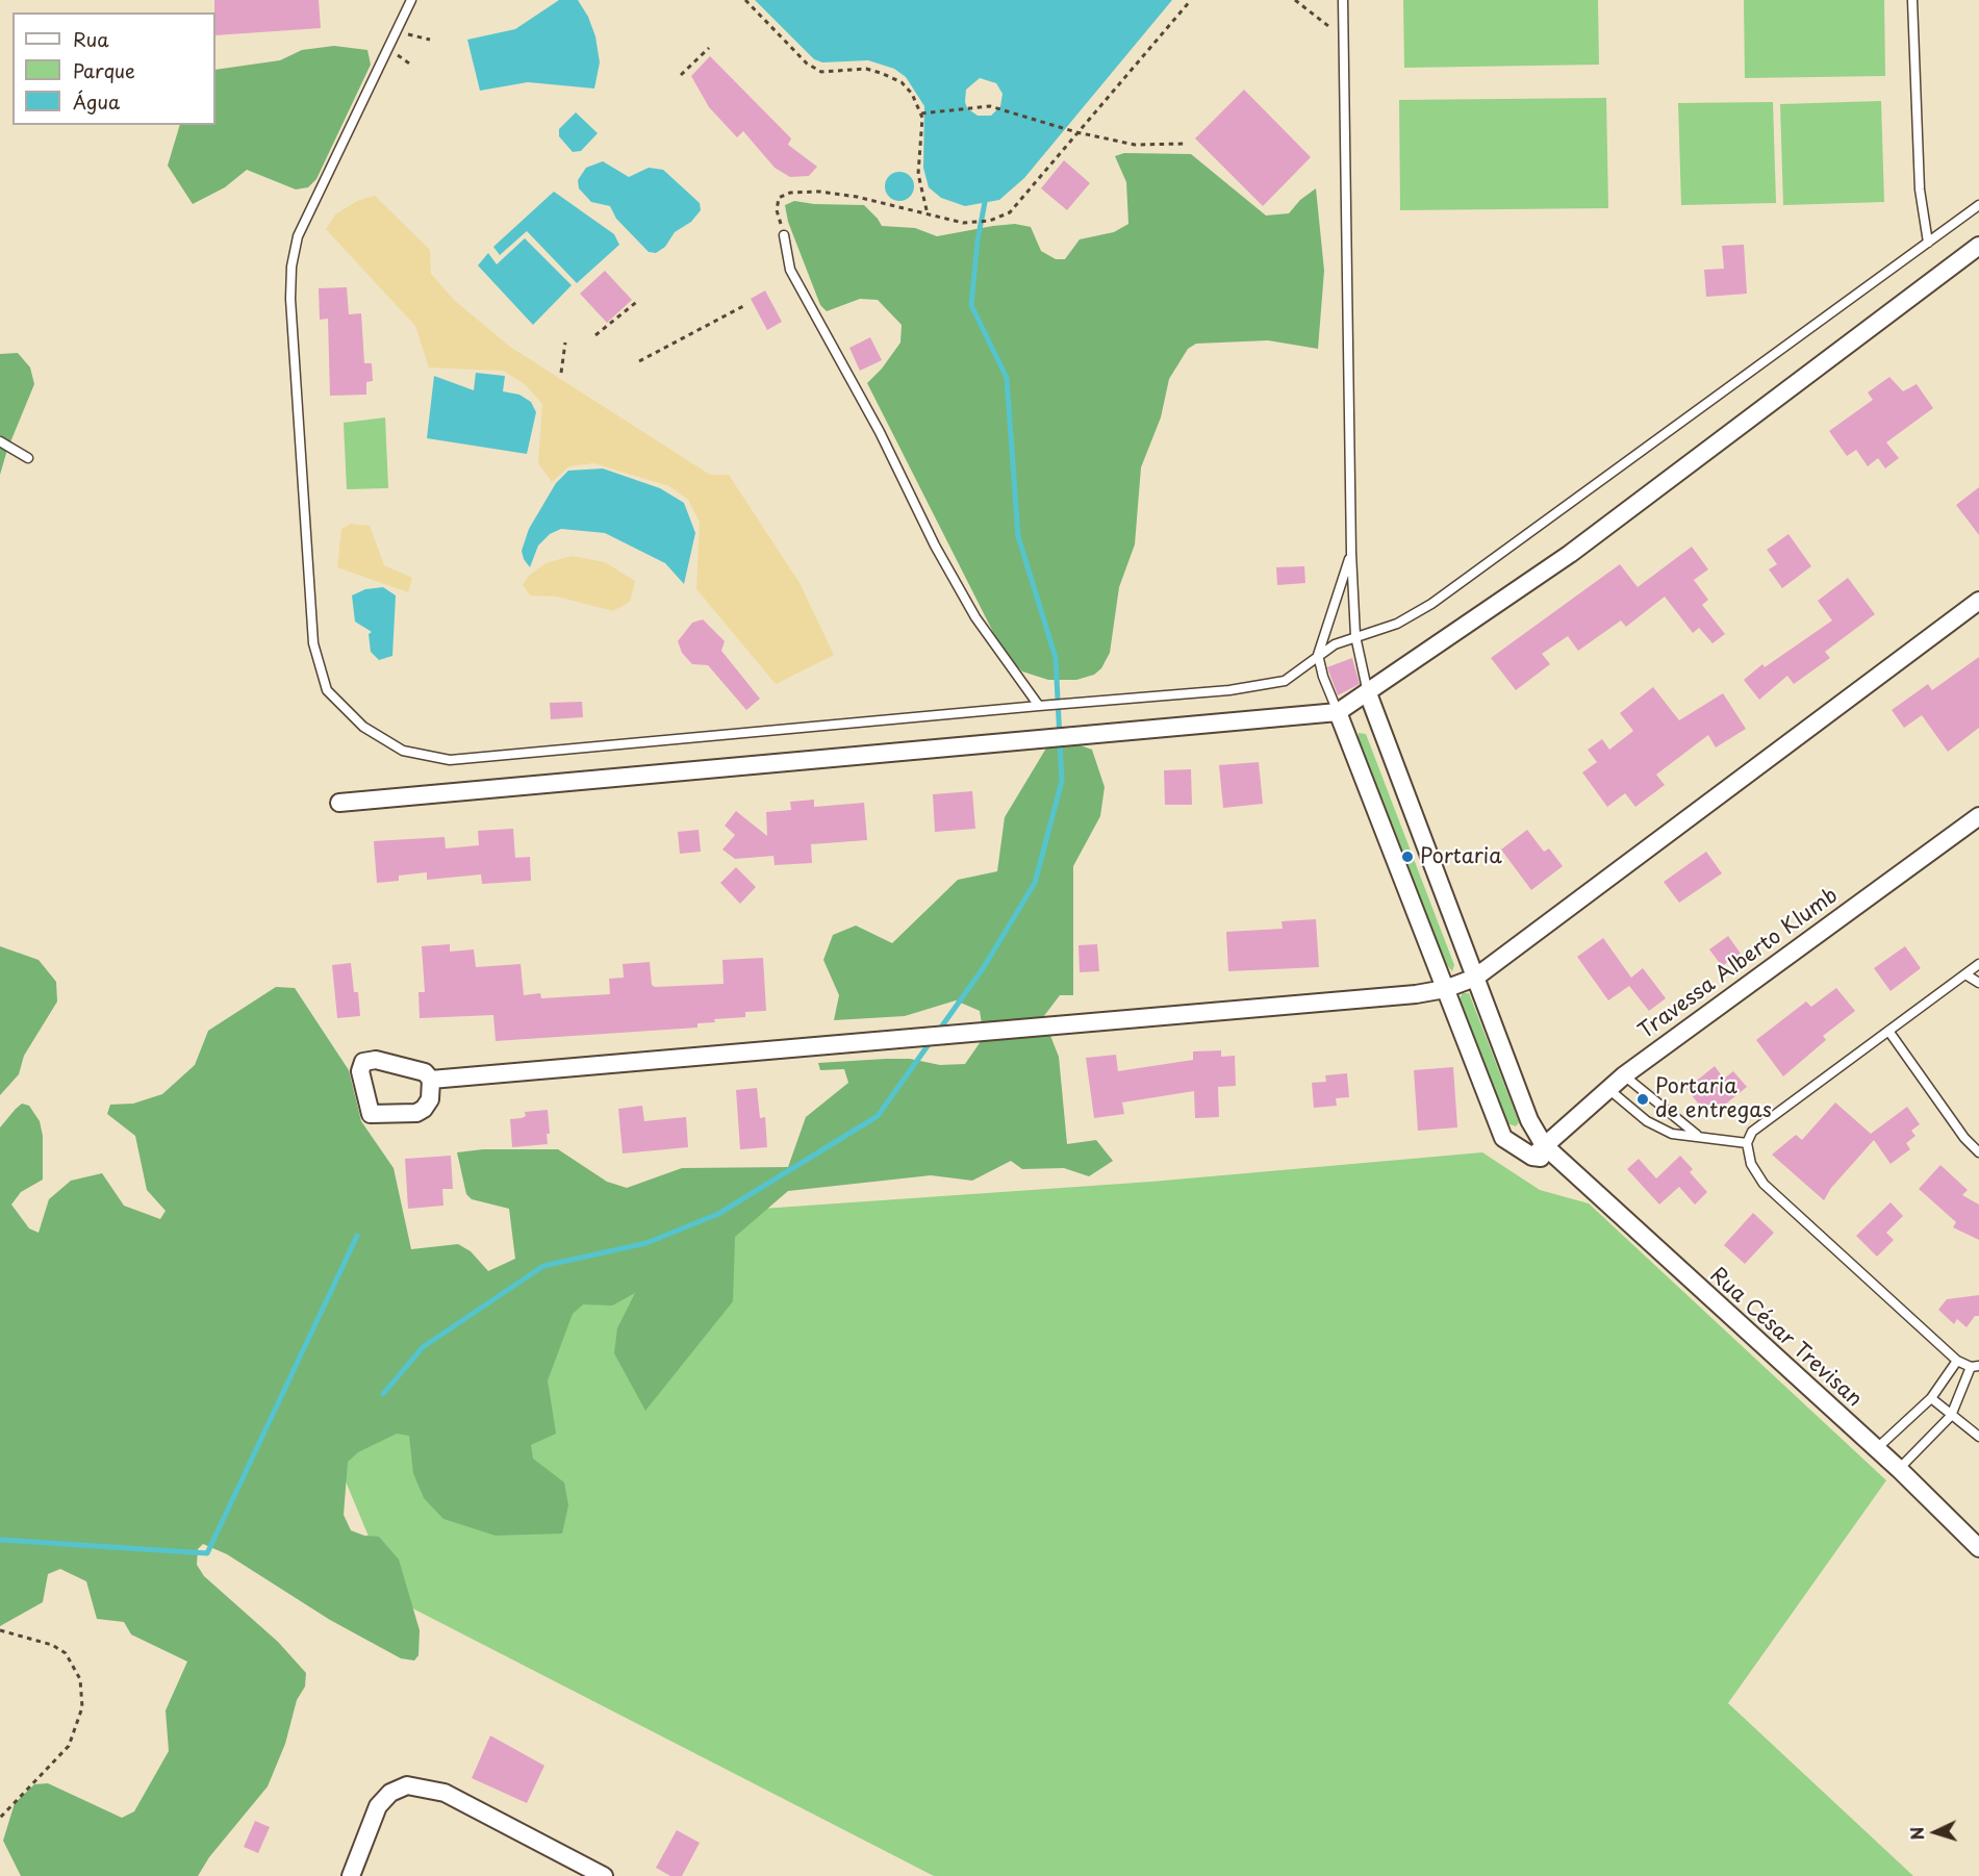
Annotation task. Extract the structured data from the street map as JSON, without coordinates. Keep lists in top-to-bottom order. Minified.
{"streets":{"street":["Travessa Alberto Klumb","Rua César Trevisan"]},"crossings":[["Travessa Alberto Klumb","Rua César Trevisan"]],"places":["Portaria","Portaria de entregas"],"legend":["Rua","Parque","Água"],"north":"left"}
